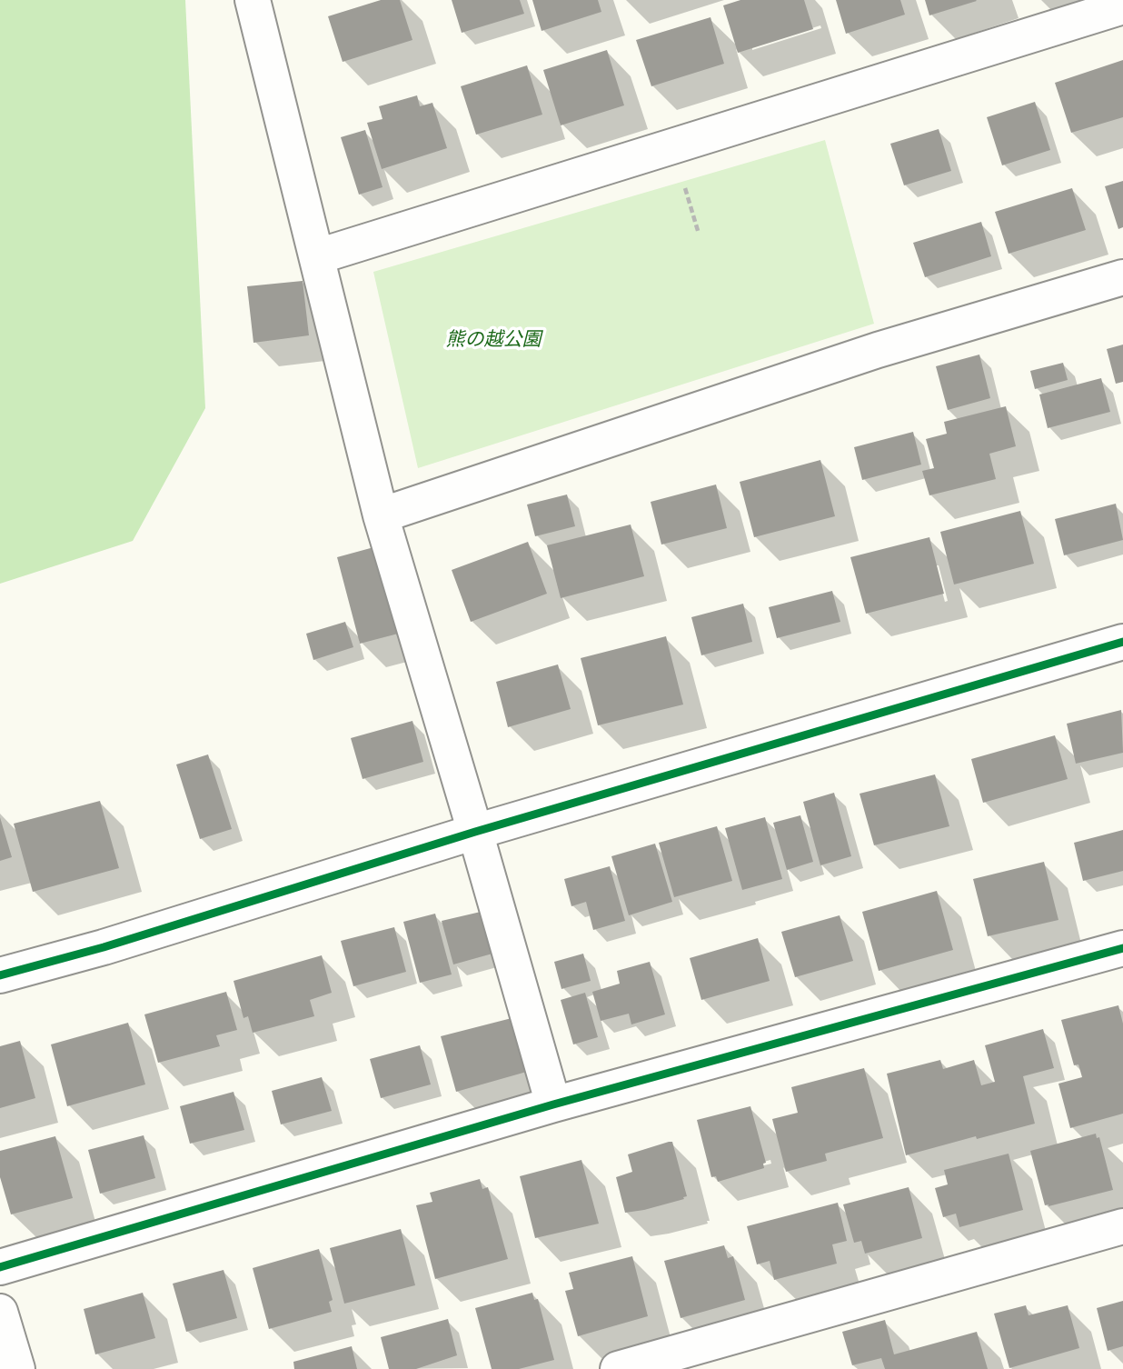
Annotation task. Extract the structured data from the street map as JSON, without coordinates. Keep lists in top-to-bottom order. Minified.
{"parks":["熊の越公園"]}
